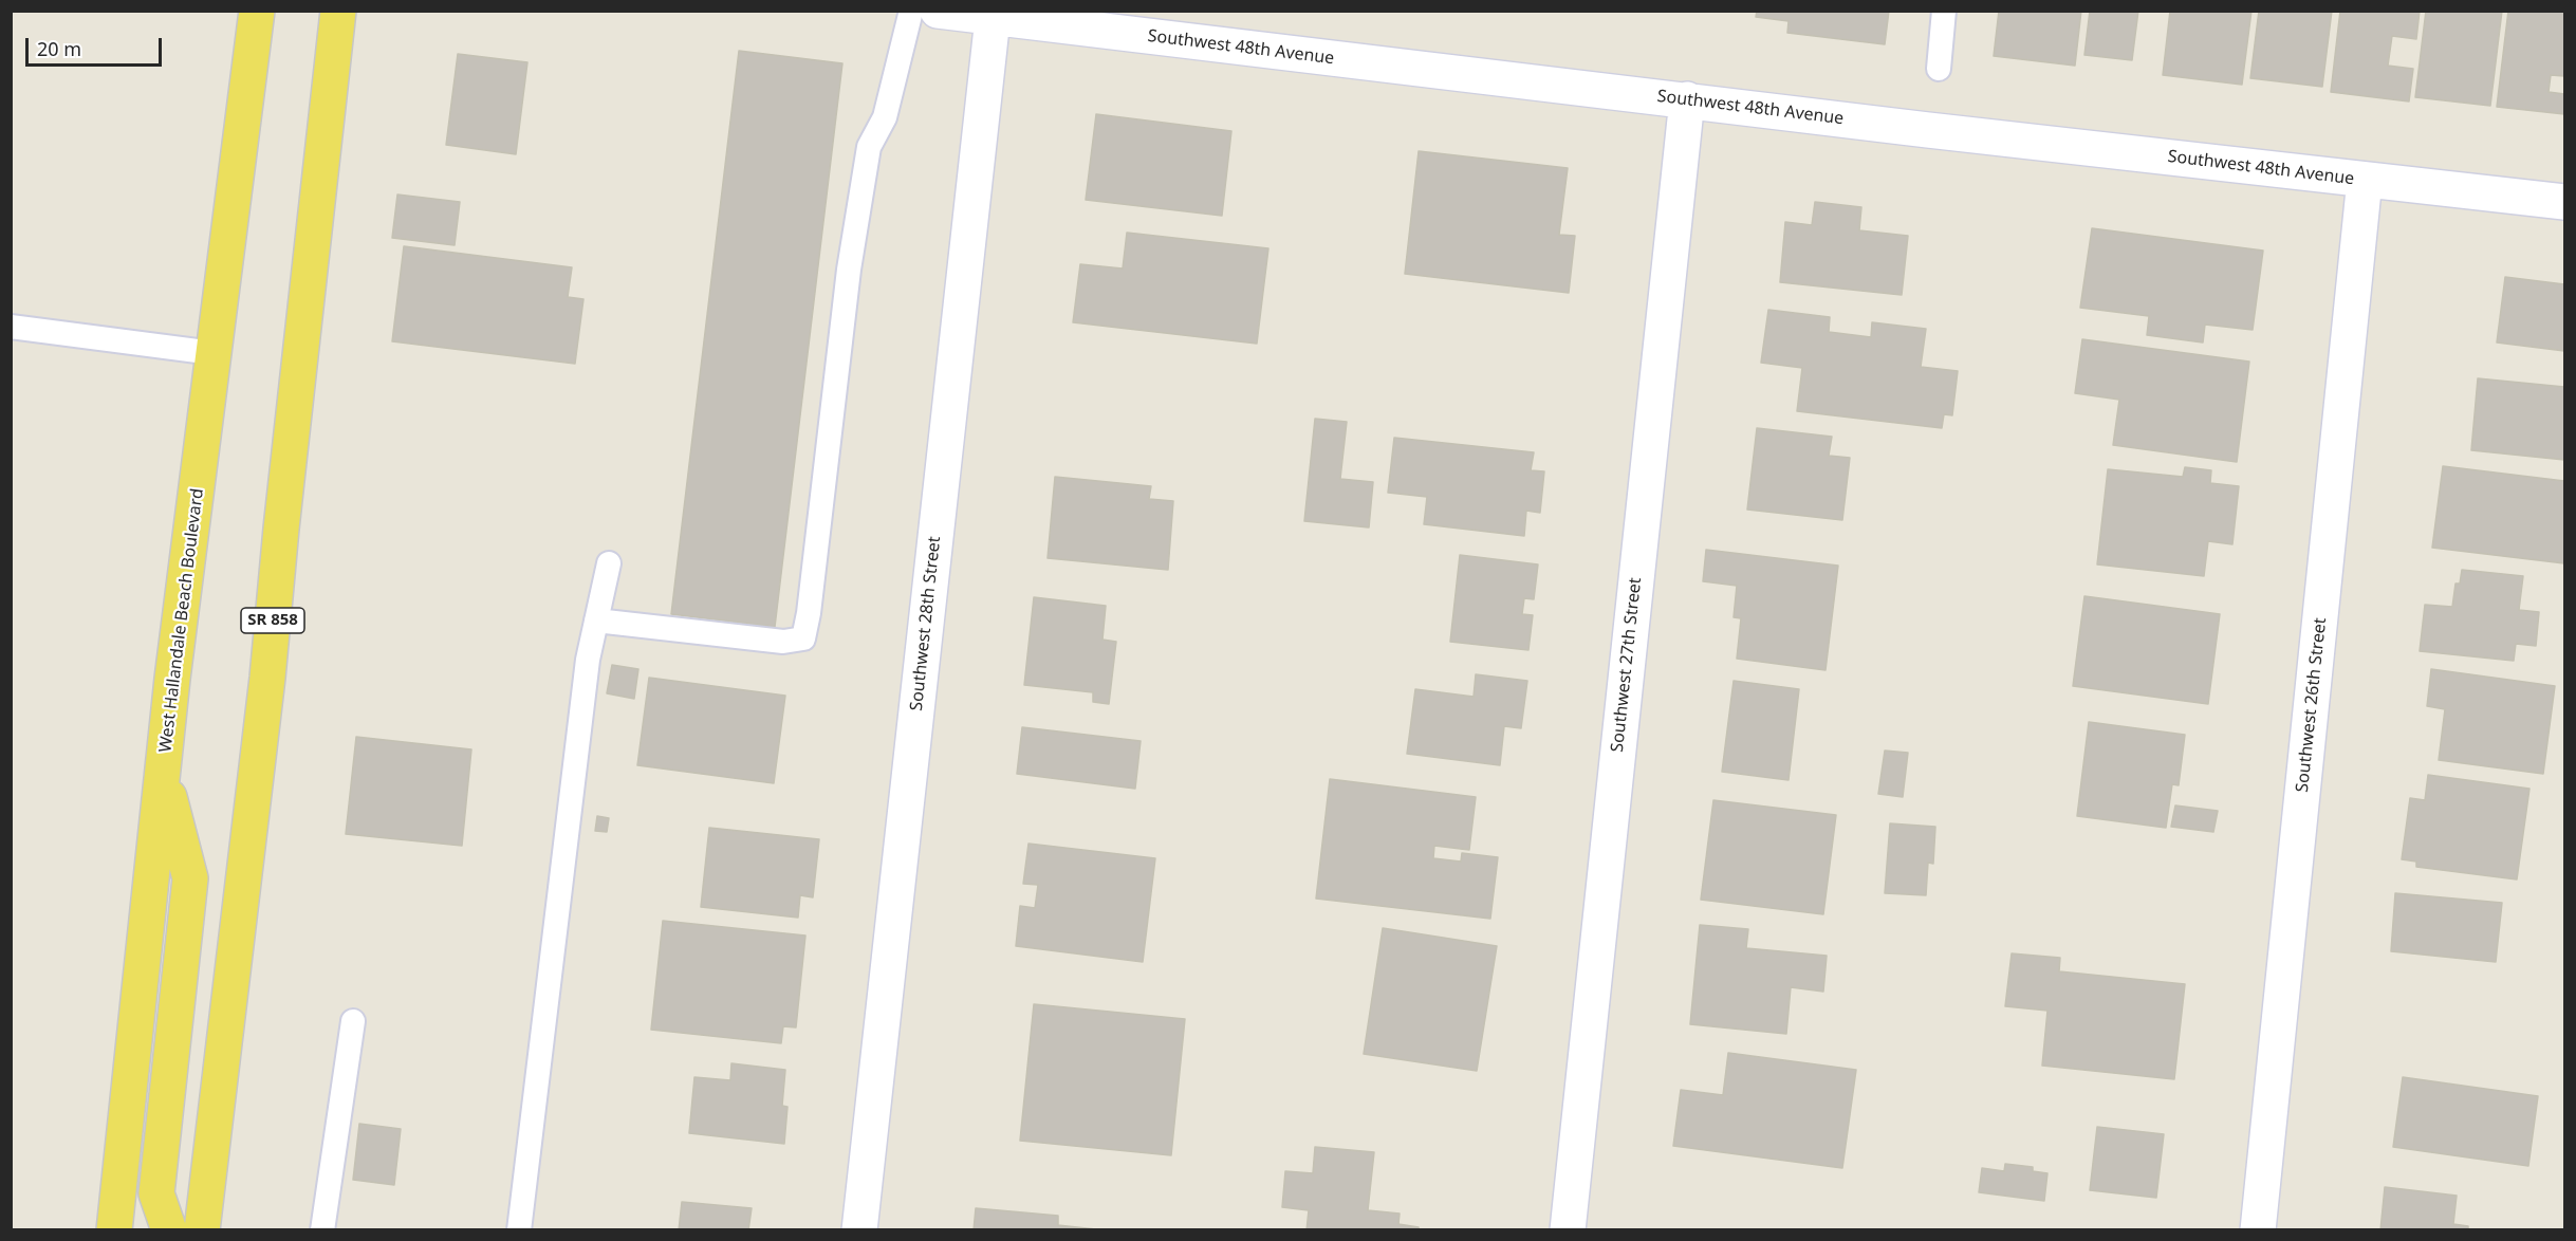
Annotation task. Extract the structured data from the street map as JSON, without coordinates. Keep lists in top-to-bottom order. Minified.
{"streets":{"main road":["West Hallandale Beach Boulevard","SR 858"],"street":["Southwest 48th Avenue","Southwest 28th Street","Southwest 27th Street","Southwest 26th Street"]},"crossings":[["Southwest 48th Avenue","Southwest 28th Street"],["Southwest 48th Avenue","Southwest 27th Street"],["Southwest 48th Avenue","Southwest 26th Street"]],"scale_bar":"20 m"}
